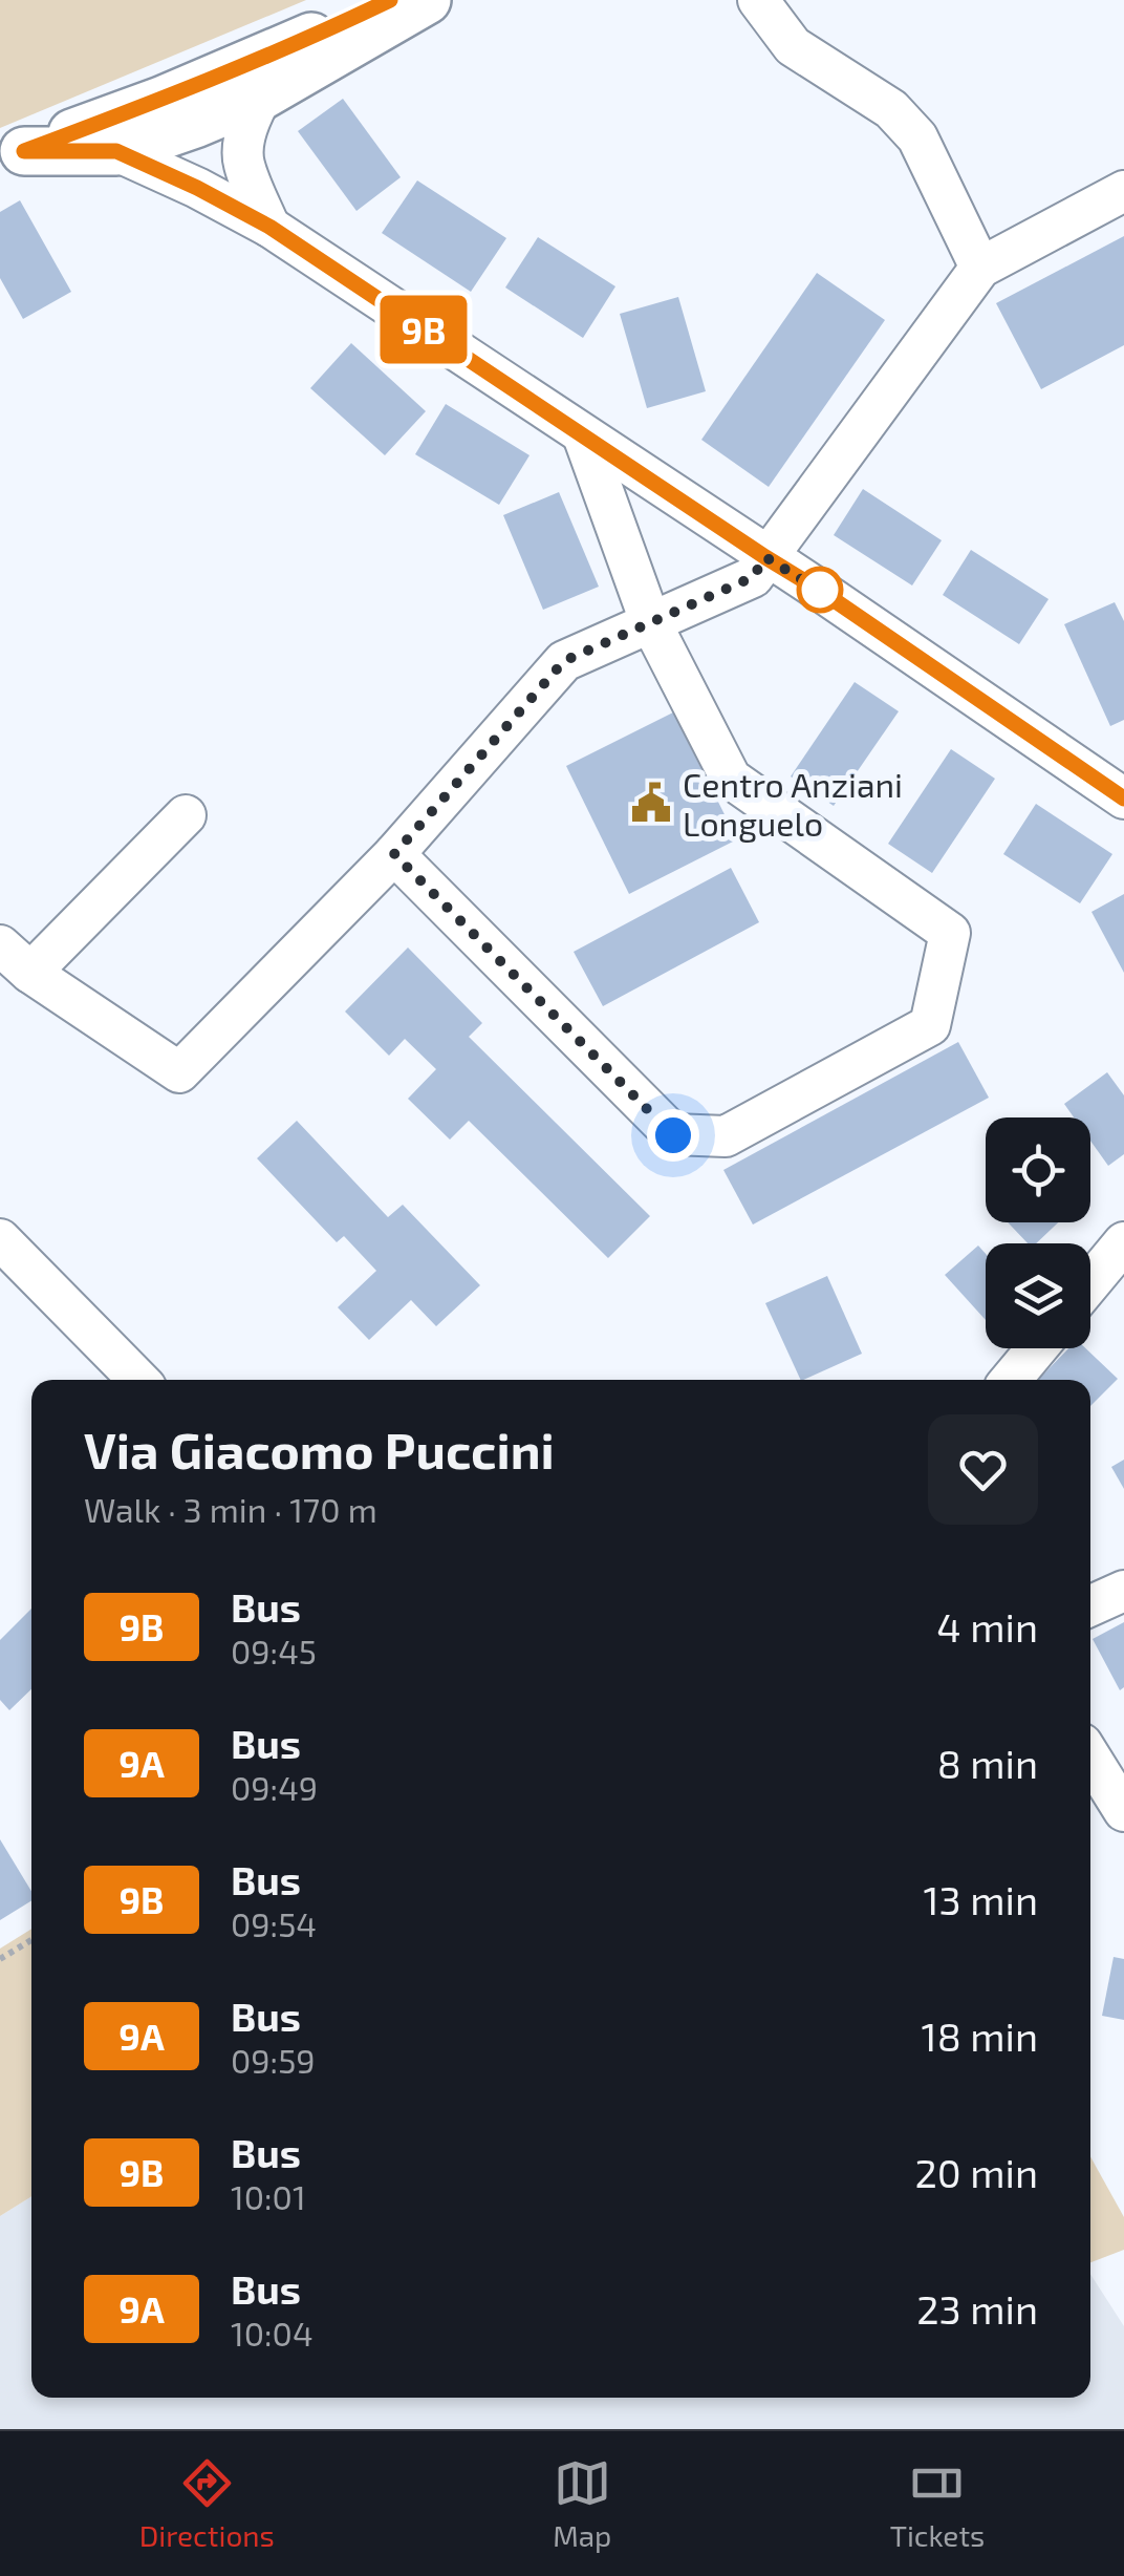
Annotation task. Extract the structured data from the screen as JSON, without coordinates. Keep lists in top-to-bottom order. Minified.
{"places":{"public building":["Centro Anziani Longuelo"]},"lines":["bus line 9B"],"page":{"on_map":"9B","heading":["Via Giacomo Puccini","Walk · 3 min · 170 m"],"list":[{"mark":"9B","name":"Bus","note":"09:45","value":"4 min"},{"mark":"9A","name":"Bus","note":"09:49","value":"8 min"},{"mark":"9B","name":"Bus","note":"09:54","value":"13 min"},{"mark":"9A","name":"Bus","note":"09:59","value":"18 min"},{"mark":"9B","name":"Bus","note":"10:01","value":"20 min"},{"mark":"9A","name":"Bus","note":"10:04","value":"23 min"}],"tabs":["Directions","Map","Tickets"]}}
